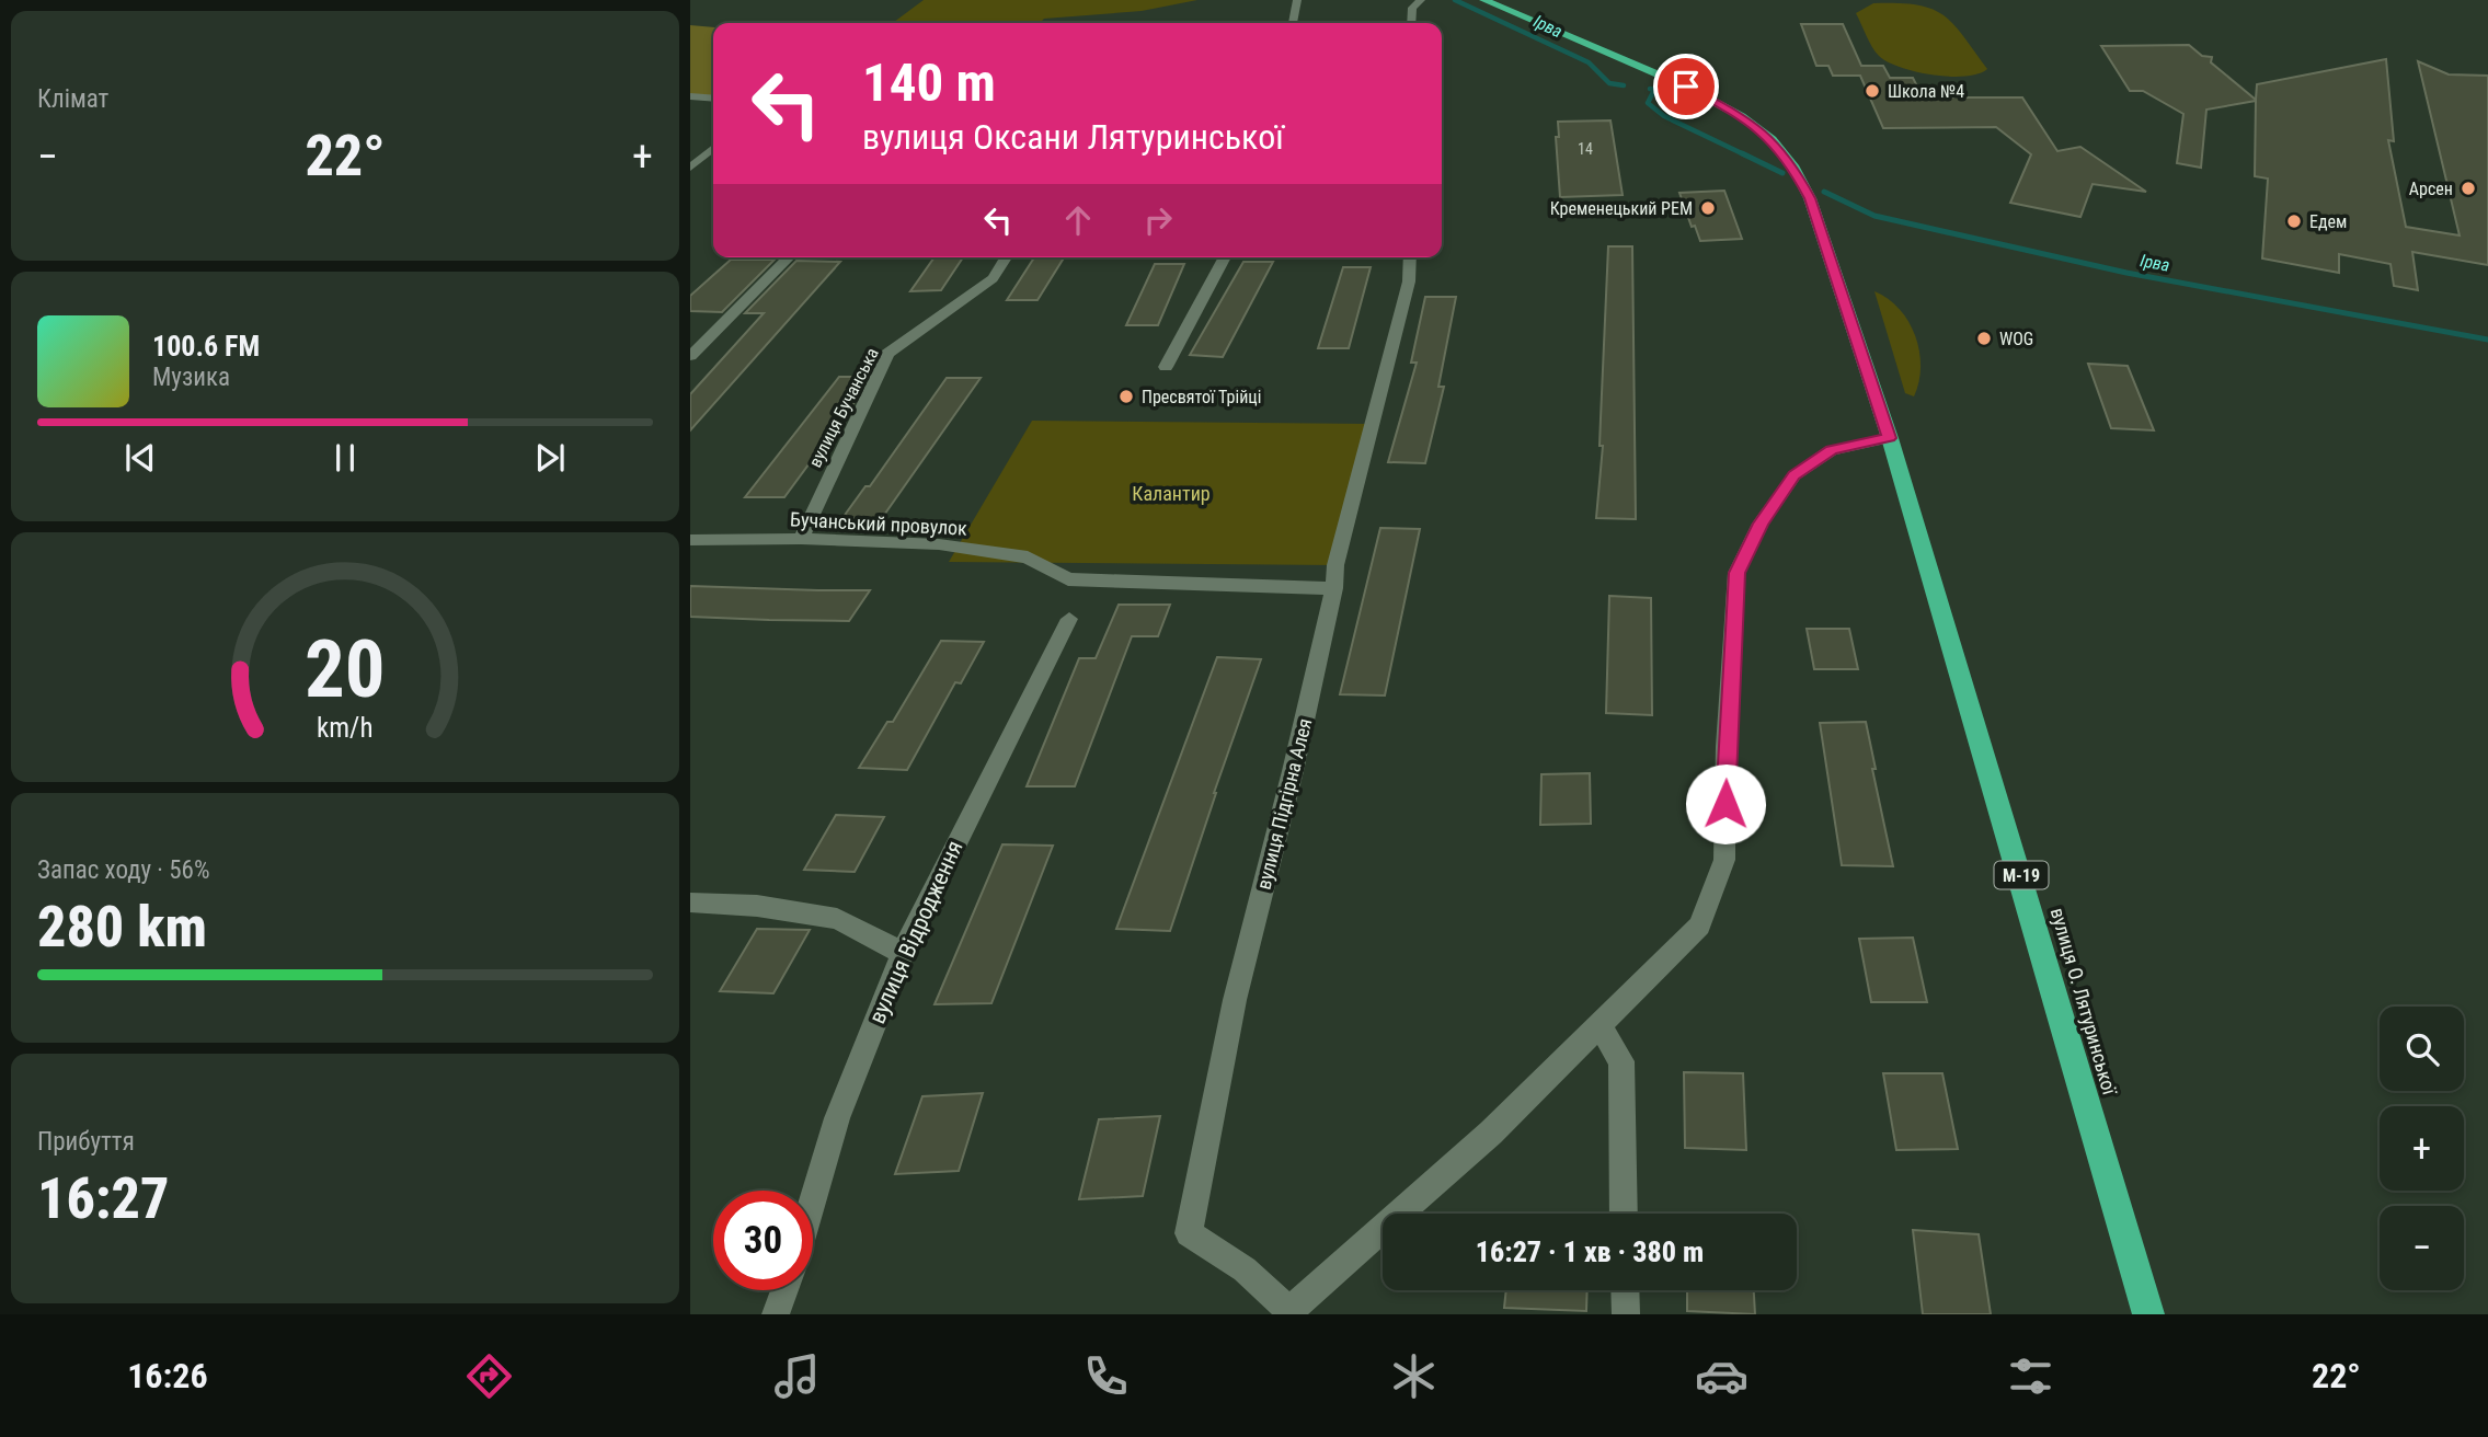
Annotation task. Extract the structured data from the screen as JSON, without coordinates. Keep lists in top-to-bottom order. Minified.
{"streets":{"highway":["М-19","вулиця О. Лятуринської"],"street":["вулиця Бучанська","Бучанський провулок","вулиця Підгірна Алея","вулиця Відродження"]},"crossings":[["вулиця Бучанська","Бучанський провулок"],["Бучанський провулок","вулиця Підгірна Алея"],["М-19","вулиця О. Лятуринської"]],"water":["Ірва"],"parks":["Калантир"],"places":["Школа №4","Арсен","Кременецький РЕМ","Едем","WOG","Пресвятої Трійці"],"house_numbers":["14"],"page":{"tile":["Клімат",["Запас ходу · 56%","280 km"],["Прибуття","16:27"]],"turn":["140 m","вулиця Оксани Лятуринської"],"heat":["−","22°","+"],"song":["100.6 FM","Музика"],"map_buttons":["+","−"],"limit":"30","trip":"16:27 · 1 хв · 380 m","tabs":["16:26","22°"],"gauge":["20","km/h"]}}
